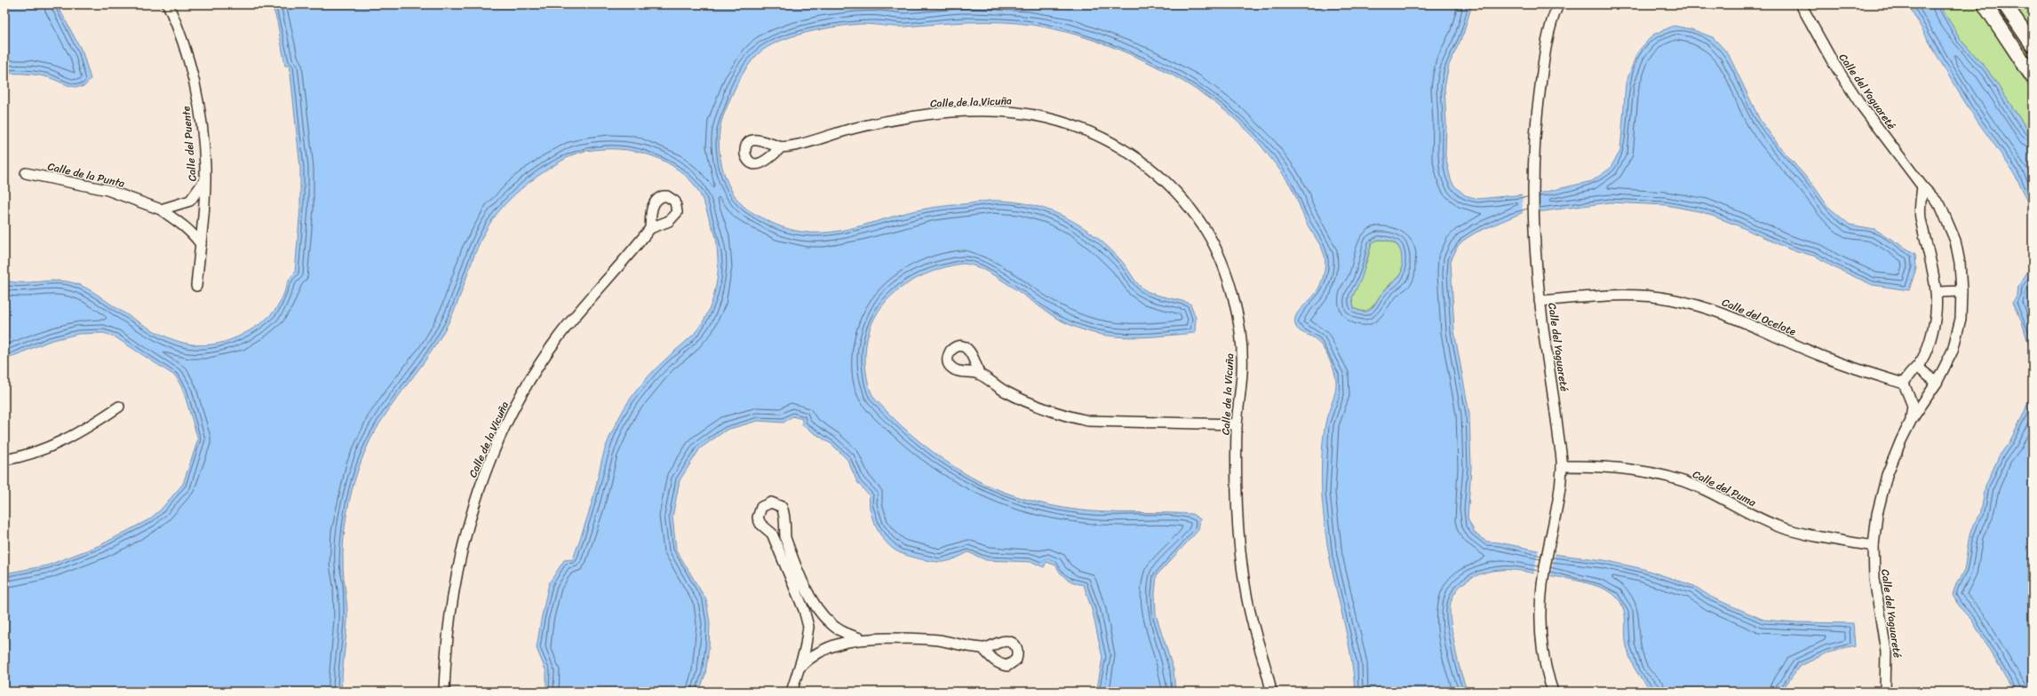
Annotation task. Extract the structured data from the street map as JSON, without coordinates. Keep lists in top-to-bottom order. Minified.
{"streets":{"street":["Calle del Yaguareté","Calle de la Vicuña","Calle del Puente","Calle de la Punta","Calle del Ocelote","Calle del Puma"]},"crossings":[["Calle del Yaguareté","Calle del Ocelote"],["Calle del Yaguareté","Calle del Puma"],["Calle del Puente","Calle de la Punta"]]}
